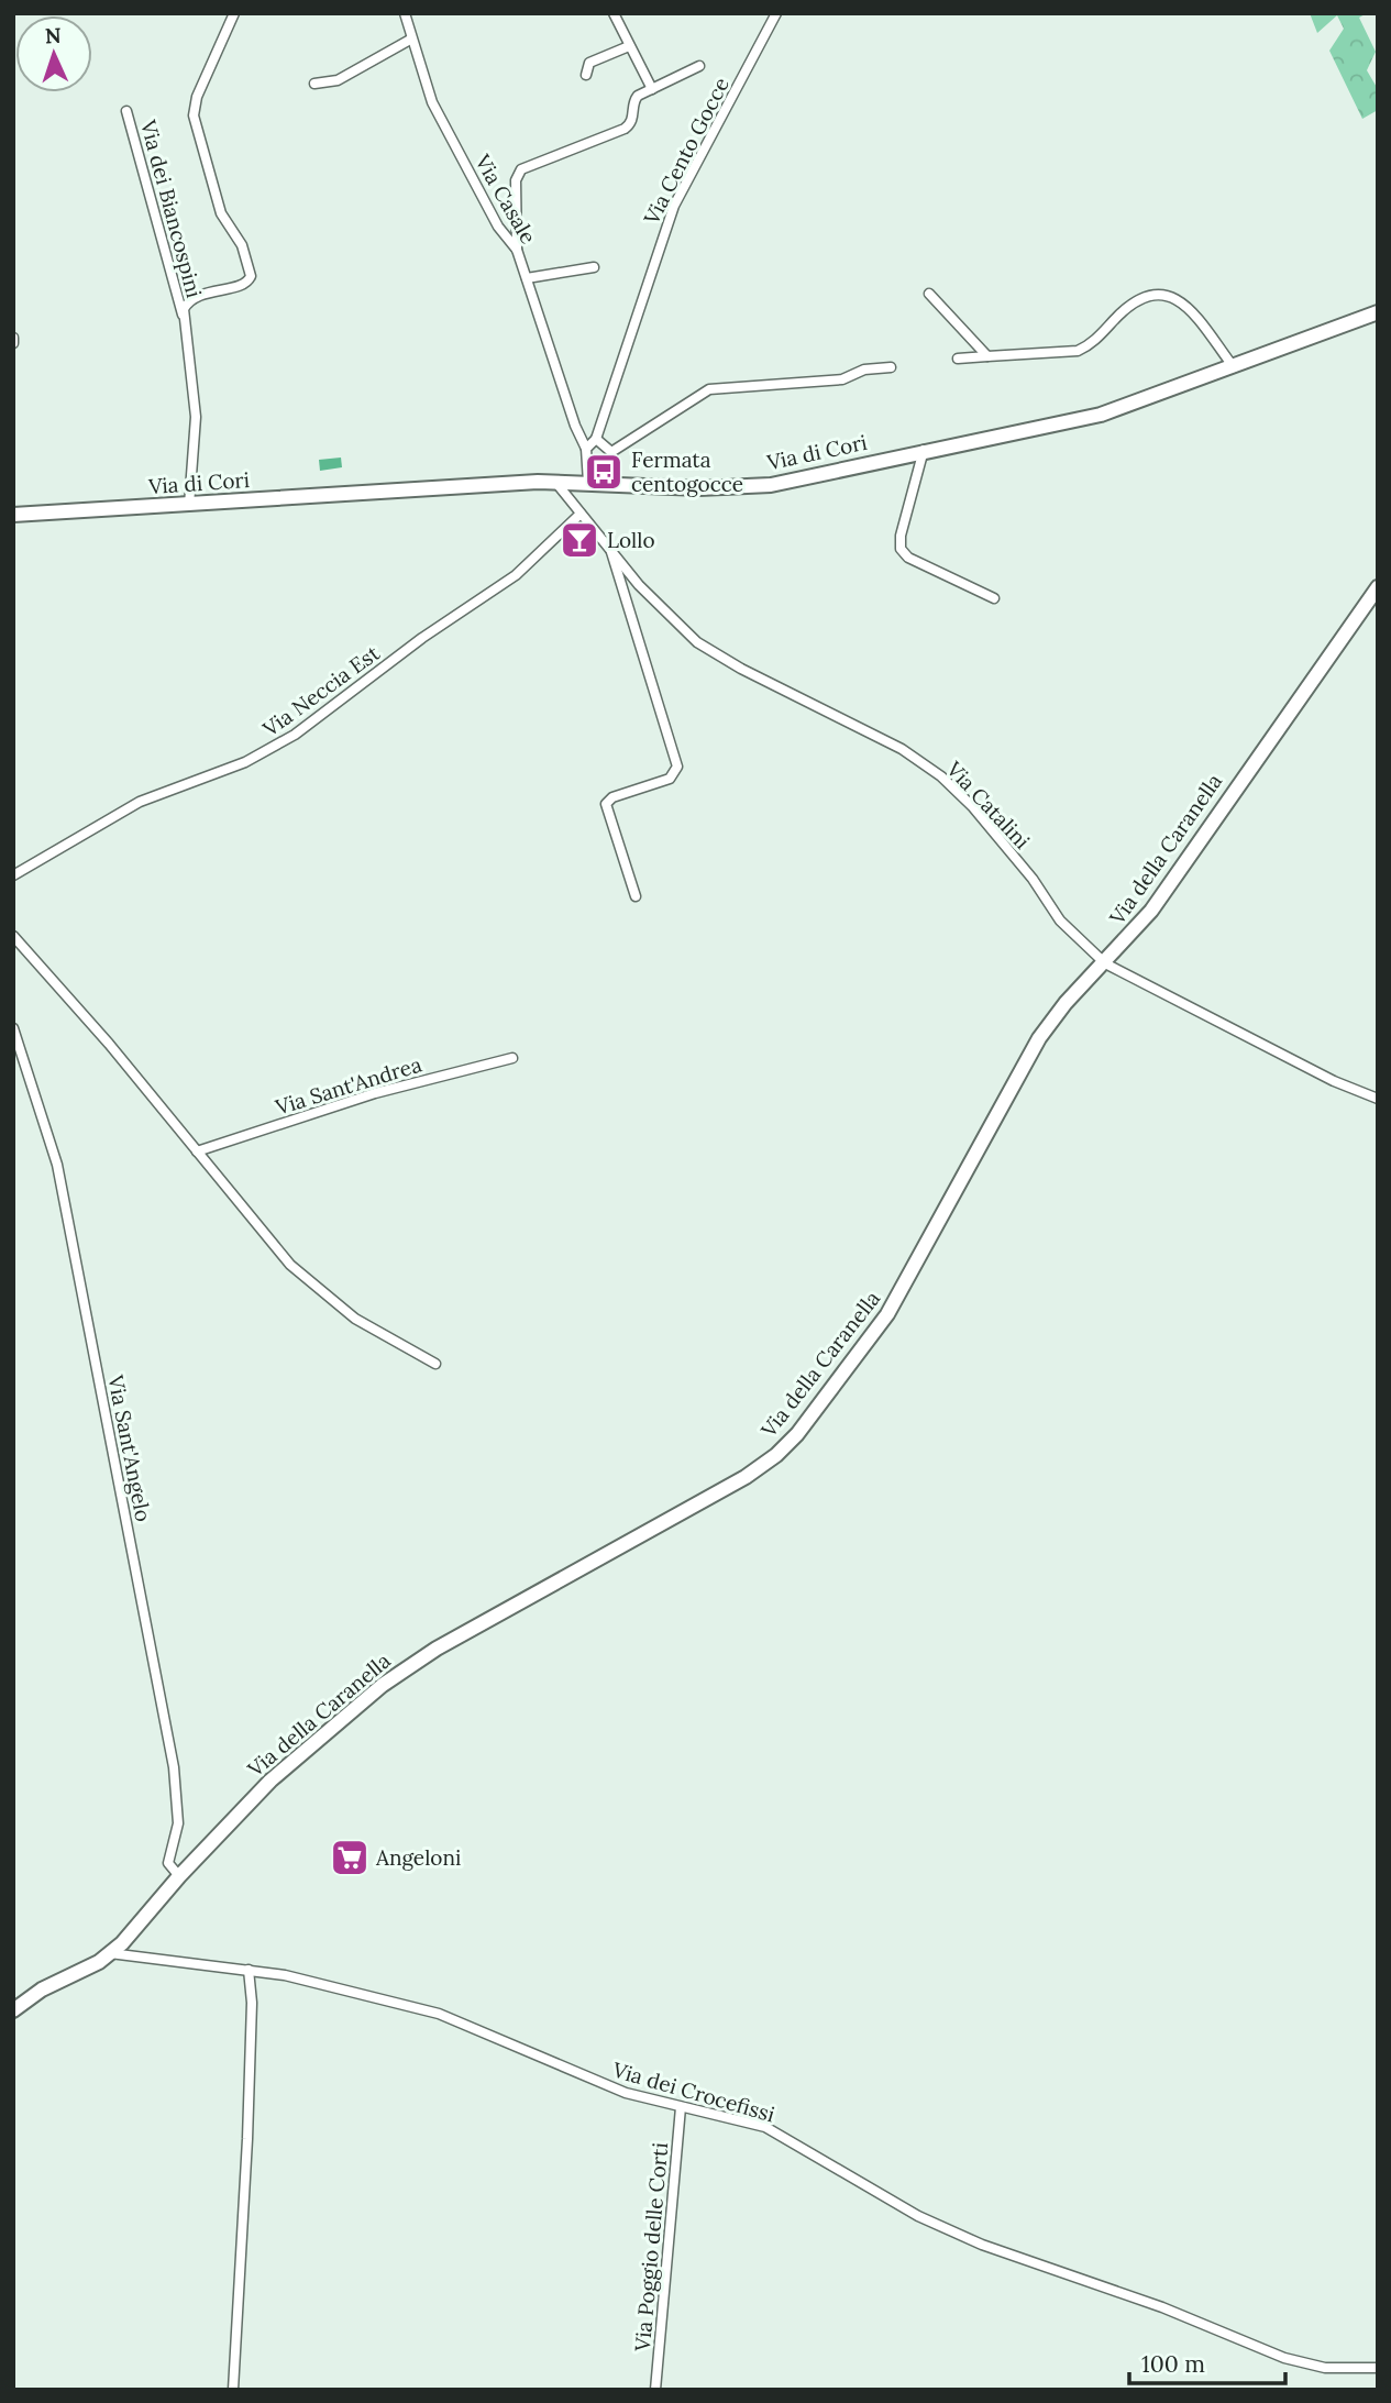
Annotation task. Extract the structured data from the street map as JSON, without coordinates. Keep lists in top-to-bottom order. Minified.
{"streets":{"main road":["Via di Cori","Via della Caranella"],"street":["Via Cento Gocce","Via Casale","Via dei Biancospini","Via Neccia Est","Via Catalini","Via Sant'Andrea","Via Sant'Angelo","Via dei Crocefissi","Via Poggio delle Corti"]},"crossings":[["Via Casale","Via di Cori"],["Via dei Biancospini","Via di Cori"],["Via di Cori","Via Catalini"],["Via Neccia Est","Via Catalini"],["Via Catalini","Via della Caranella"],["Via della Caranella","Via Sant'Angelo"],["Via della Caranella","Via dei Crocefissi"],["Via dei Crocefissi","Via Poggio delle Corti"]],"places":{"bus stop":["Fermata centogocce"],"bar":["Lollo"],"supermarket":["Angeloni"]},"scale_bar":"100 m","north":"top"}
